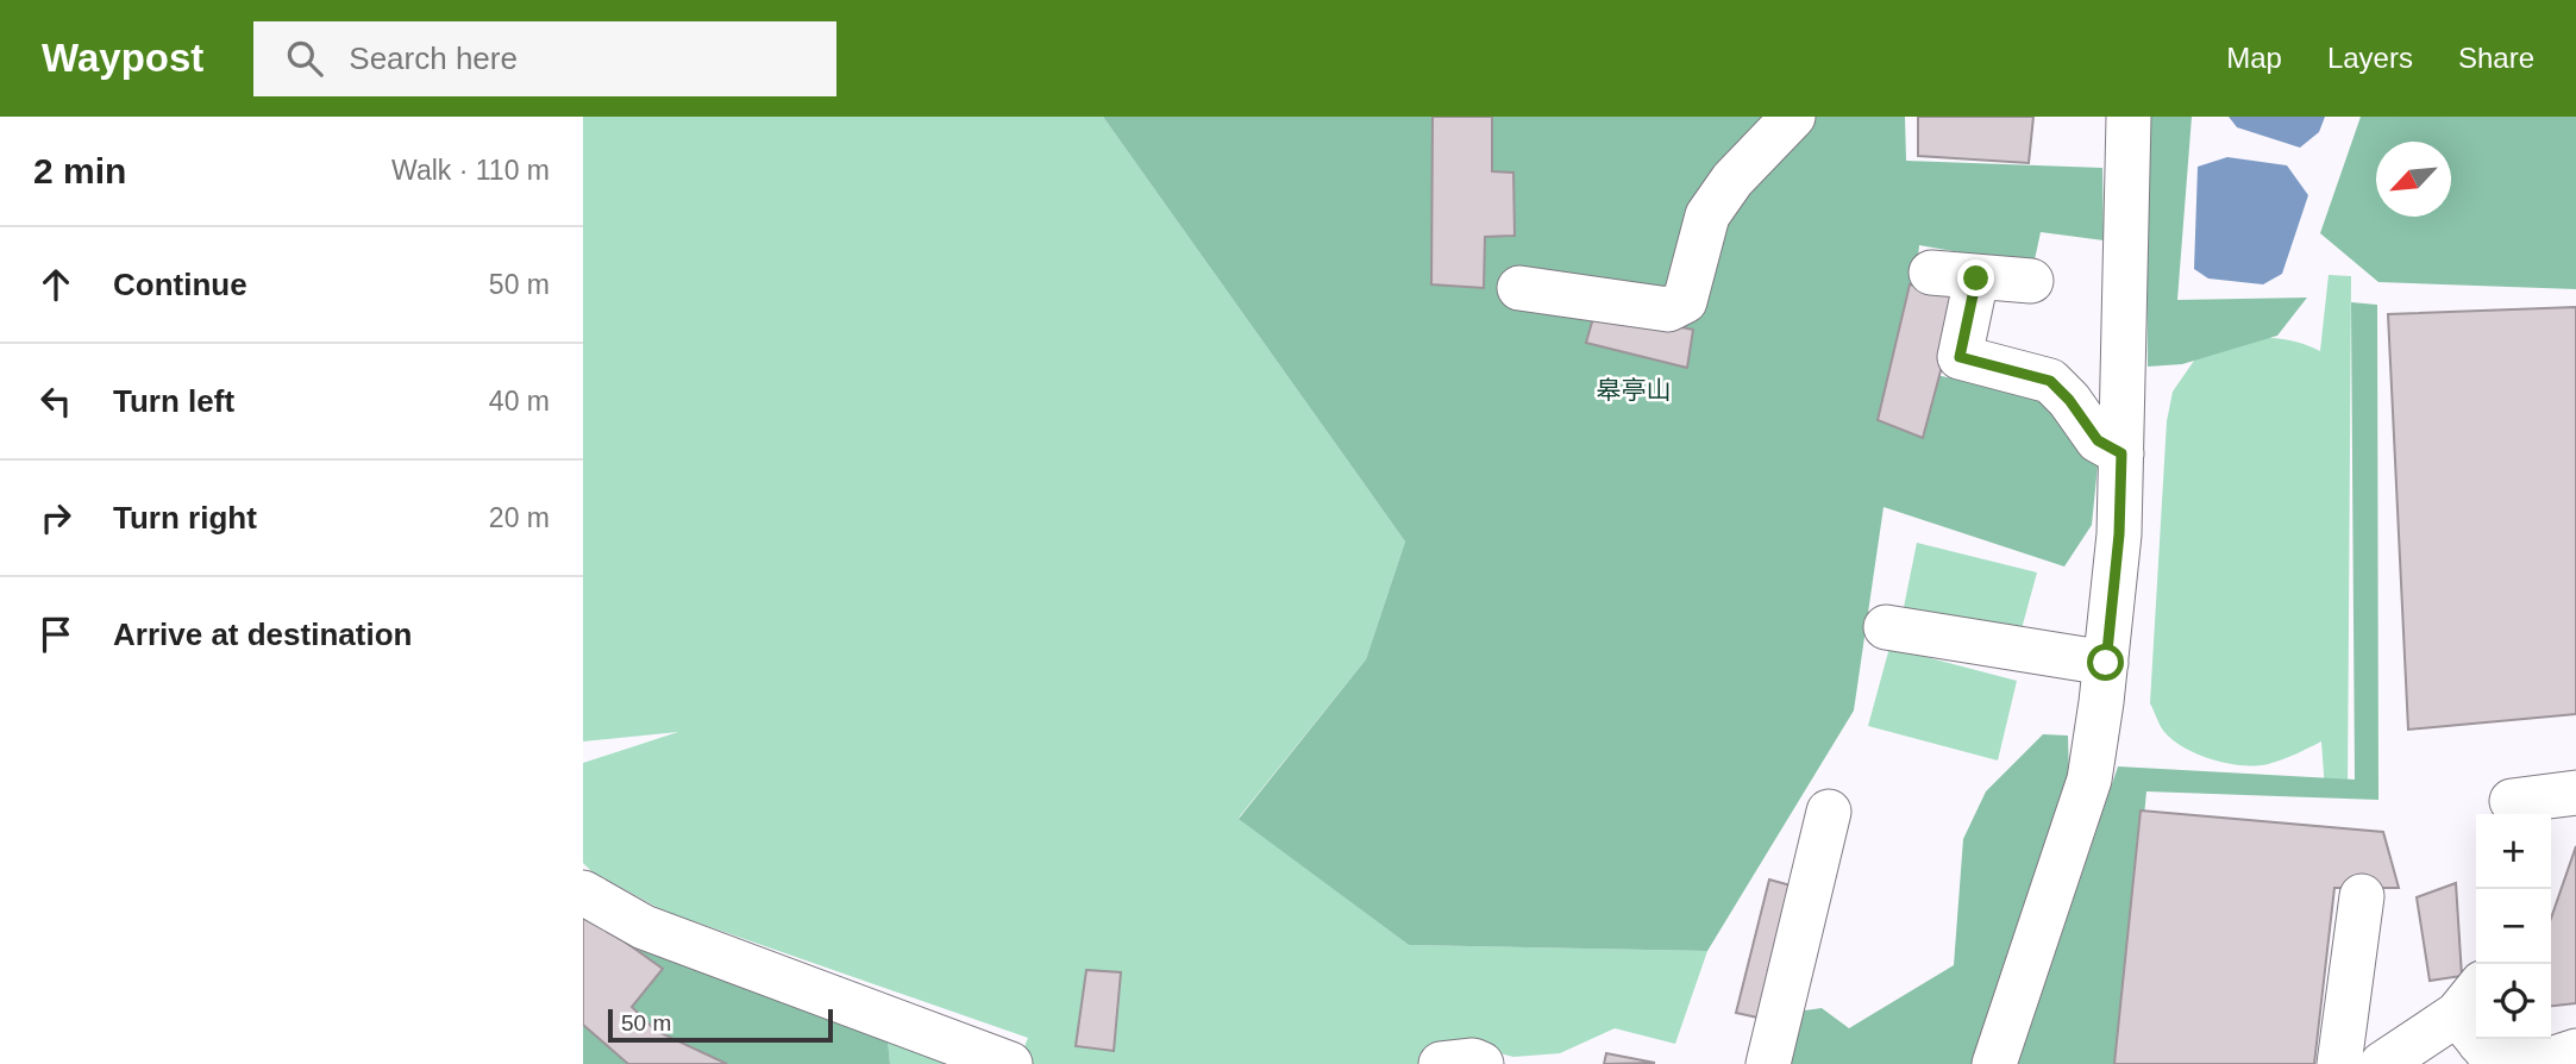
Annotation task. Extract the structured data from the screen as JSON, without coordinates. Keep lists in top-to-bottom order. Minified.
{"parks":["皋亭山"],"scale_bar":"50 m","north":"bottom left","page":{"header":"Waypost","search":"Search here","nav":["Map","Layers","Share"],"heading":["2 min","Walk · 110 m"],"list":[["Continue","50 m"],["Turn left","40 m"],["Turn right","20 m"],"Arrive at destination"],"map_buttons":["+","−"],"scale":"50 m"}}
